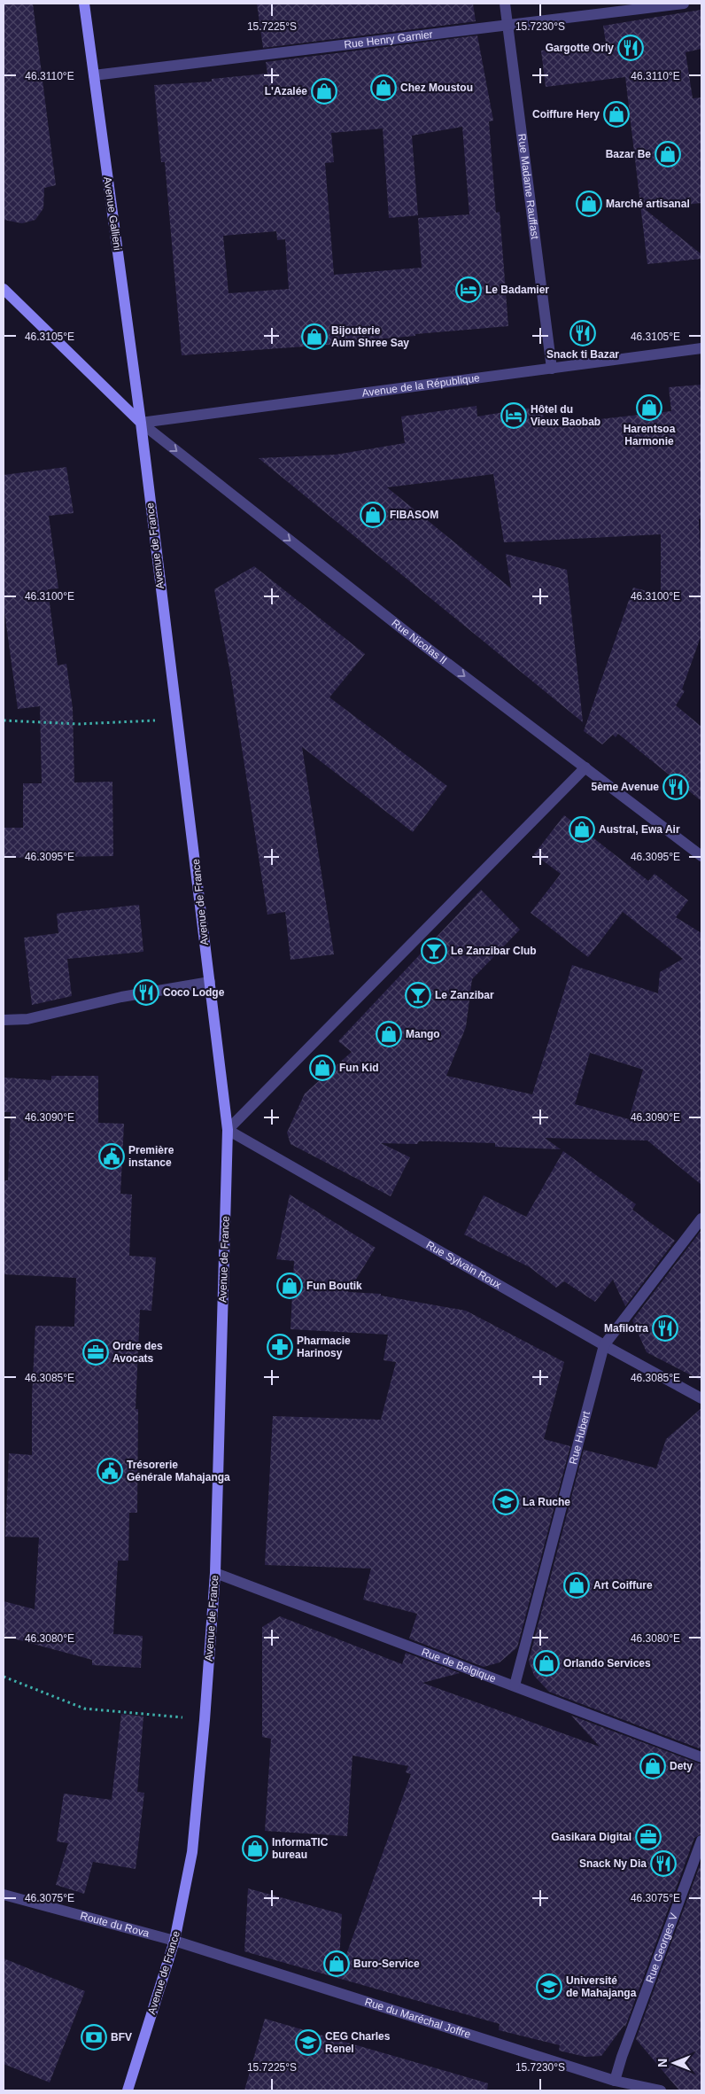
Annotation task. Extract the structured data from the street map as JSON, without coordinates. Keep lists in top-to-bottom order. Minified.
{"streets":{"main road":["Avenue Gallieni","Avenue de France"],"street":["Rue Henry Garnier","Rue Madame Rauffast","Avenue de la République","Rue Nicolas II","Rue Sylvain Roux","Rue Hubert","Rue de Belgique","Route du Rova","Rue Georges V","Rue du Maréchal Joffre"]},"crossings":[["Rue Henry Garnier","Rue Madame Rauffast"],["Rue Henry Garnier","Avenue Gallieni"],["Rue Madame Rauffast","Avenue de la République"],["Avenue Gallieni","Avenue de la République"],["Avenue Gallieni","Avenue de France"],["Avenue Gallieni","Rue Nicolas II"],["Avenue de la République","Avenue de France"],["Avenue de la République","Rue Nicolas II"],["Avenue de France","Rue Nicolas II"],["Avenue de France","Rue Sylvain Roux"],["Avenue de France","Rue de Belgique"],["Avenue de France","Route du Rova"],["Avenue de France","Rue du Maréchal Joffre"],["Rue Sylvain Roux","Rue Hubert"],["Rue Hubert","Rue de Belgique"],["Route du Rova","Rue du Maréchal Joffre"],["Rue Georges V","Rue du Maréchal Joffre"]],"one_way":["Rue Nicolas II"],"places":{"restaurant":["Gargotte Orly","Snack ti Bazar","5ème Avenue","Coco Lodge","Mafilotra","Snack Ny Dia"],"shop":["Chez Moustou","L'Azalée","Coiffure Hery","Bazar Be","Marché artisanal","Bijouterie Aum Shree Say","Harentsoa Harmonie","FIBASOM","Austral, Ewa Air","Mango","Fun Kid","Fun Boutik","Art Coiffure","Orlando Services","Dety","InformaTIC bureau","Buro-Service"],"hotel":["Le Badamier","Hôtel du Vieux Baobab"],"bar":["Le Zanzibar Club","Le Zanzibar"],"public building":["Première instance","Trésorerie Générale Mahajanga"],"pharmacy":["Pharmacie Harinosy"],"office":["Ordre des Avocats","Gasikara Digital"],"school or university":["La Ruche","Université de Mahajanga","CEG Charles Renel"],"bank":["BFV"]},"north":"left","coordinates":["15.7225°S","15.7230°S","46.3110°E","46.3105°E","46.3100°E","46.3095°E","46.3090°E","46.3085°E","46.3080°E","46.3075°E"]}
